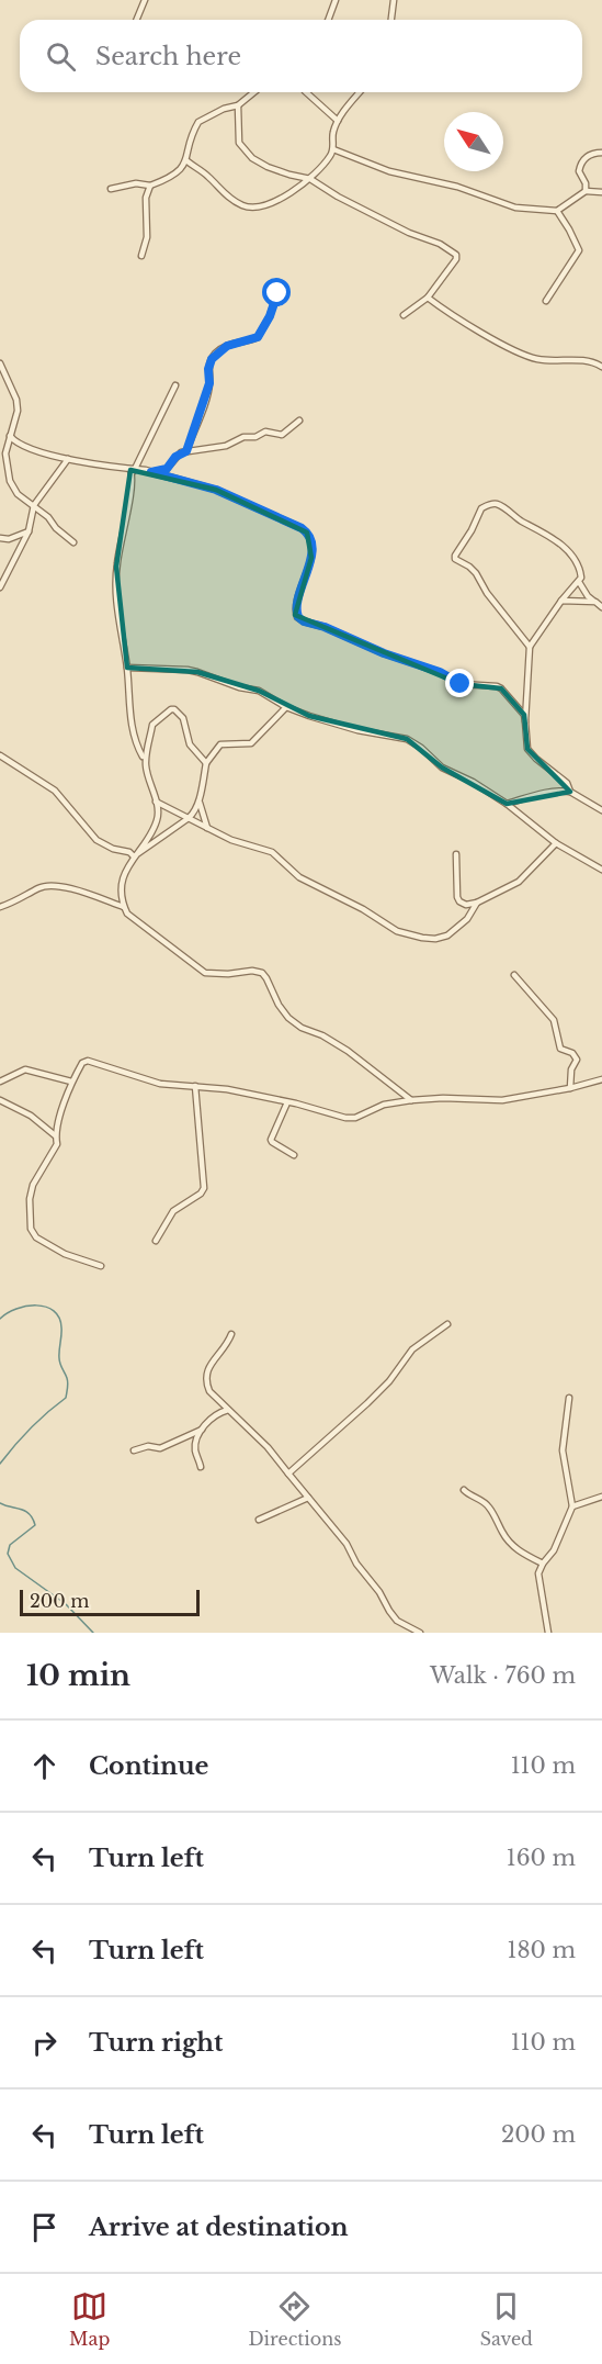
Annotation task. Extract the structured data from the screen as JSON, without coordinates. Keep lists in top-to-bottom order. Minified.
{"scale_bar":"200 m","north":"top left","page":{"search":"Search here","scale":"200 m","heading":["10 min","Walk · 760 m"],"list":[["Continue","110 m"],["Turn left","160 m"],["Turn left","180 m"],["Turn right","110 m"],["Turn left","200 m"],"Arrive at destination"],"nav":["Map","Directions","Saved"]}}
